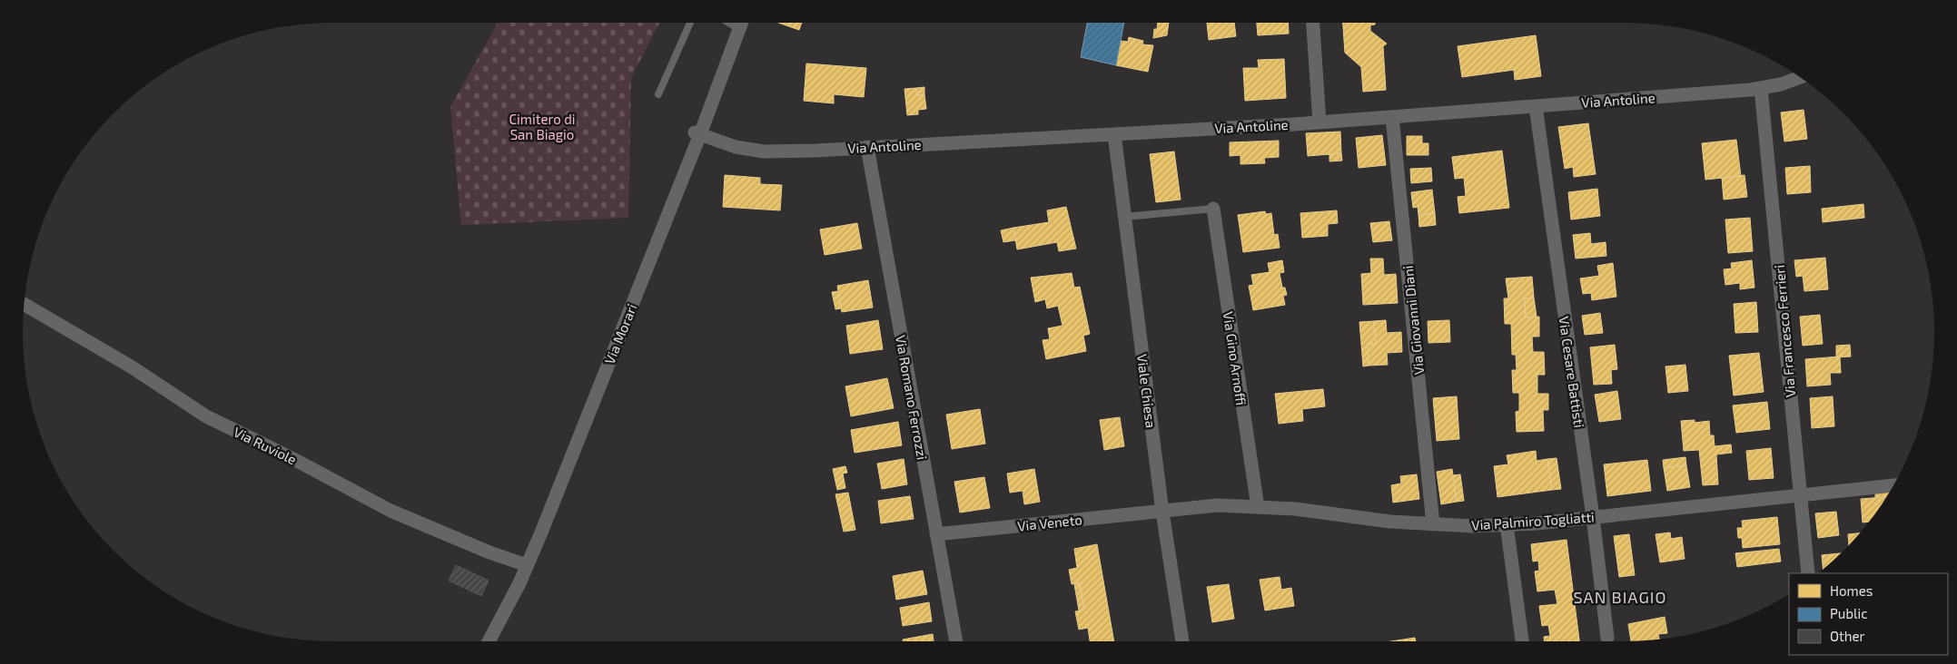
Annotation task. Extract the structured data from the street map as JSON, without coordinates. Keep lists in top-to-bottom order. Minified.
{"streets":{"street":["Via Antoline","Via Giovanni Diani","Via Francesco Ferrieri","Via Morari","Via Gino Arnoffi","Via Cesare Battisti","Viale Chiesa","Via Romano Ferrozzi","Via Ruviole","Via Palmiro Togliatti","Via Veneto"]},"crossings":[["Via Antoline","Via Giovanni Diani"],["Via Antoline","Via Francesco Ferrieri"],["Via Antoline","Via Morari"],["Via Antoline","Via Cesare Battisti"],["Via Antoline","Viale Chiesa"],["Via Antoline","Via Romano Ferrozzi"],["Via Giovanni Diani","Via Palmiro Togliatti"],["Via Francesco Ferrieri","Via Palmiro Togliatti"],["Via Morari","Via Ruviole"],["Via Gino Arnoffi","Via Palmiro Togliatti"],["Via Cesare Battisti","Via Palmiro Togliatti"],["Viale Chiesa","Via Palmiro Togliatti"],["Viale Chiesa","Via Veneto"],["Via Romano Ferrozzi","Via Veneto"],["Via Palmiro Togliatti","Via Veneto"]],"districts":["SAN BIAGIO"],"parks":["Cimitero di San Biagio"],"legend":["Homes","Public","Other"]}
